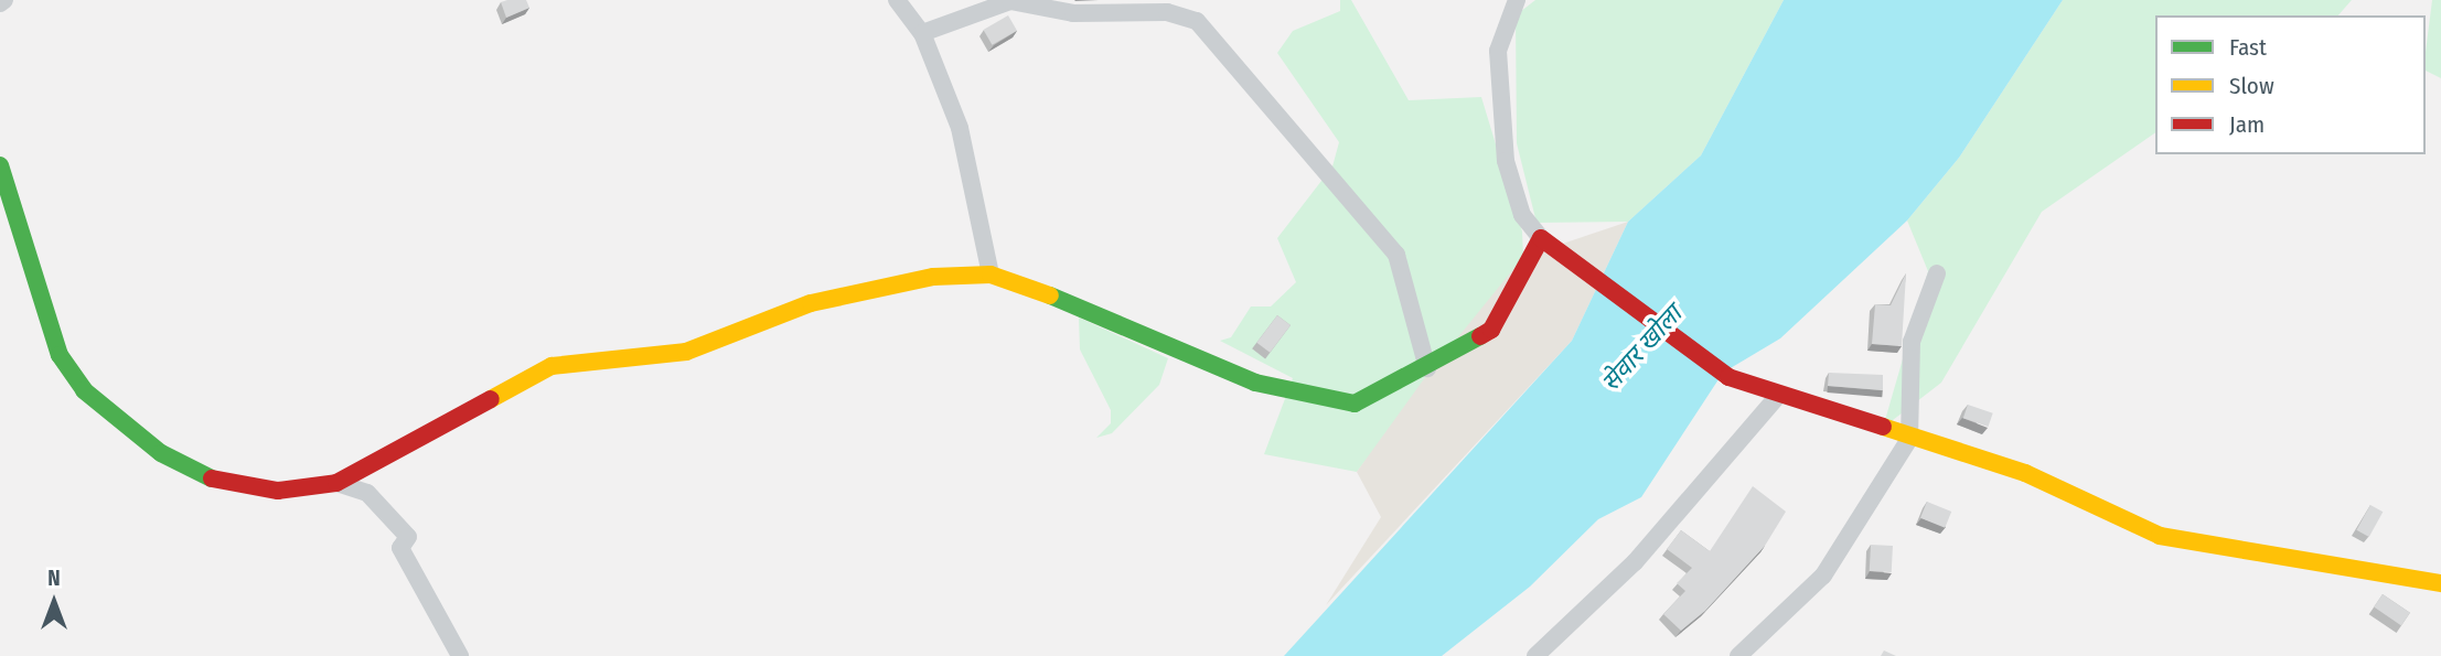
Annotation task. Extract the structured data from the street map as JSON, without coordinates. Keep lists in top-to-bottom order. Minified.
{"water":["सेवार खोला"],"legend":["Fast","Slow","Jam"],"north":"top"}
